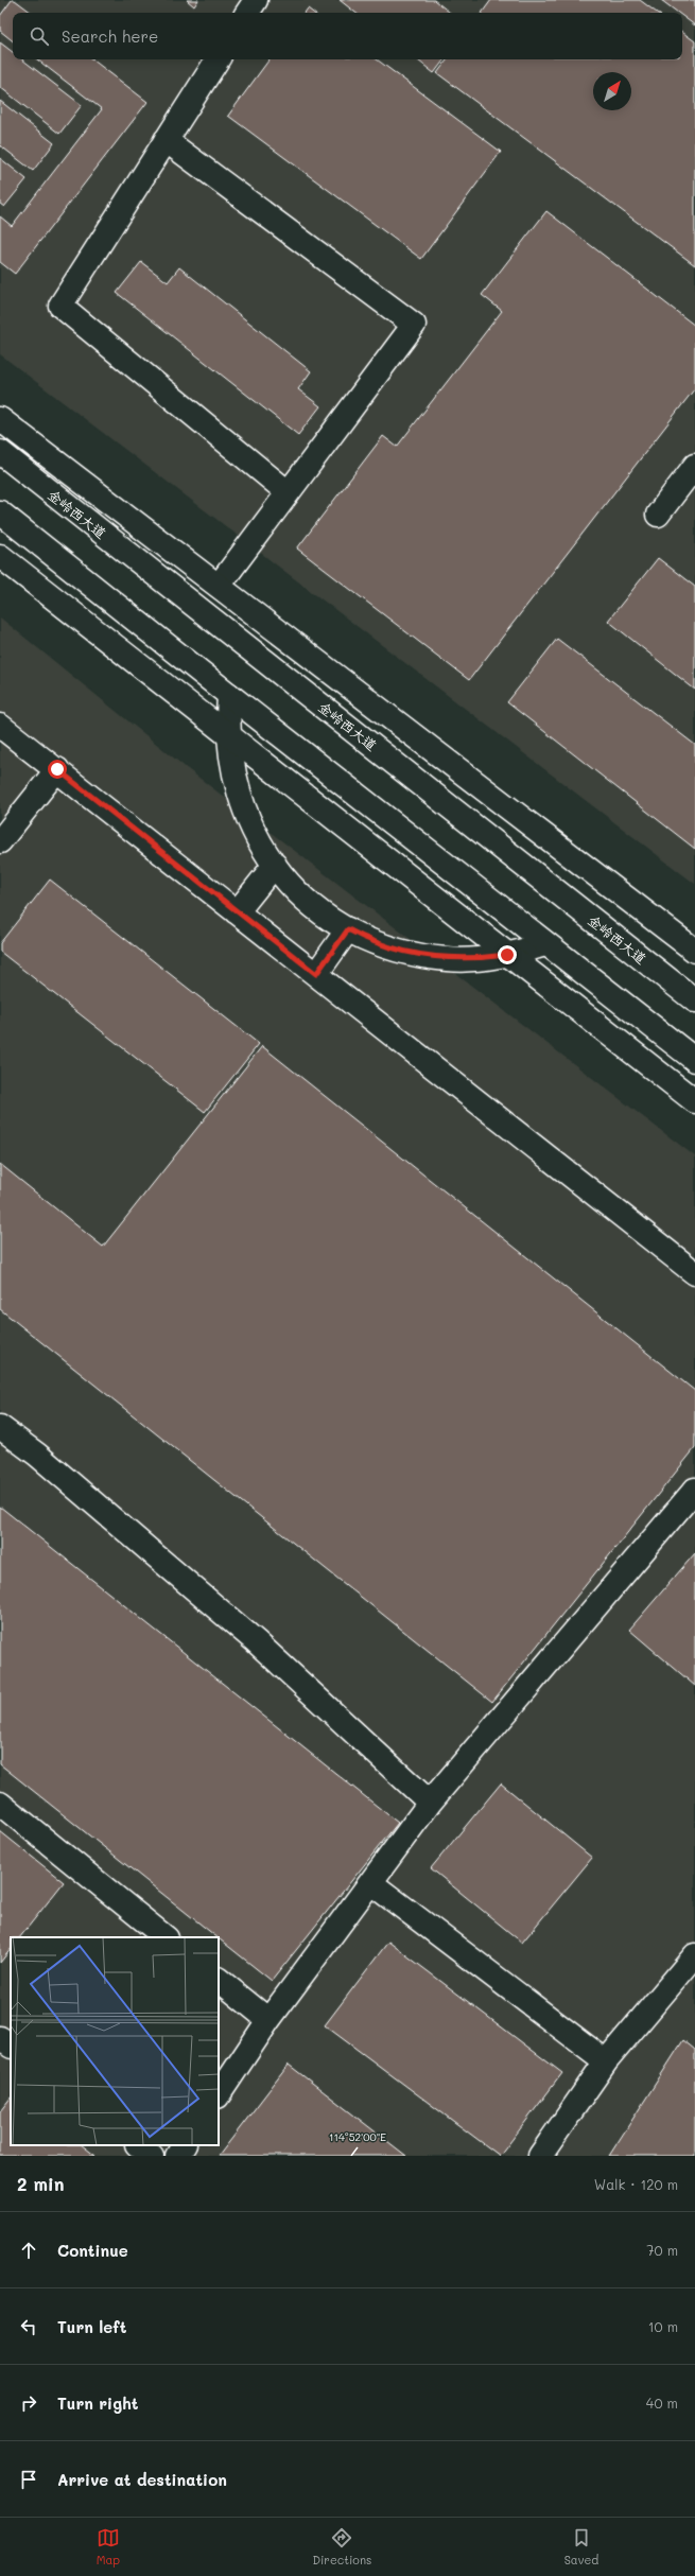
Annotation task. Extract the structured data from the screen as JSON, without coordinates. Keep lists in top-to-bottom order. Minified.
{"streets":{"street":["金岭西大道"]},"north":"top right","page":{"search":"Search here","heading":["2 min","Walk · 120 m"],"list":[["Continue","70 m"],["Turn left","10 m"],["Turn right","40 m"],"Arrive at destination"],"nav":["Map","Directions","Saved"]},"coordinates":["114°52'00\"E"]}
